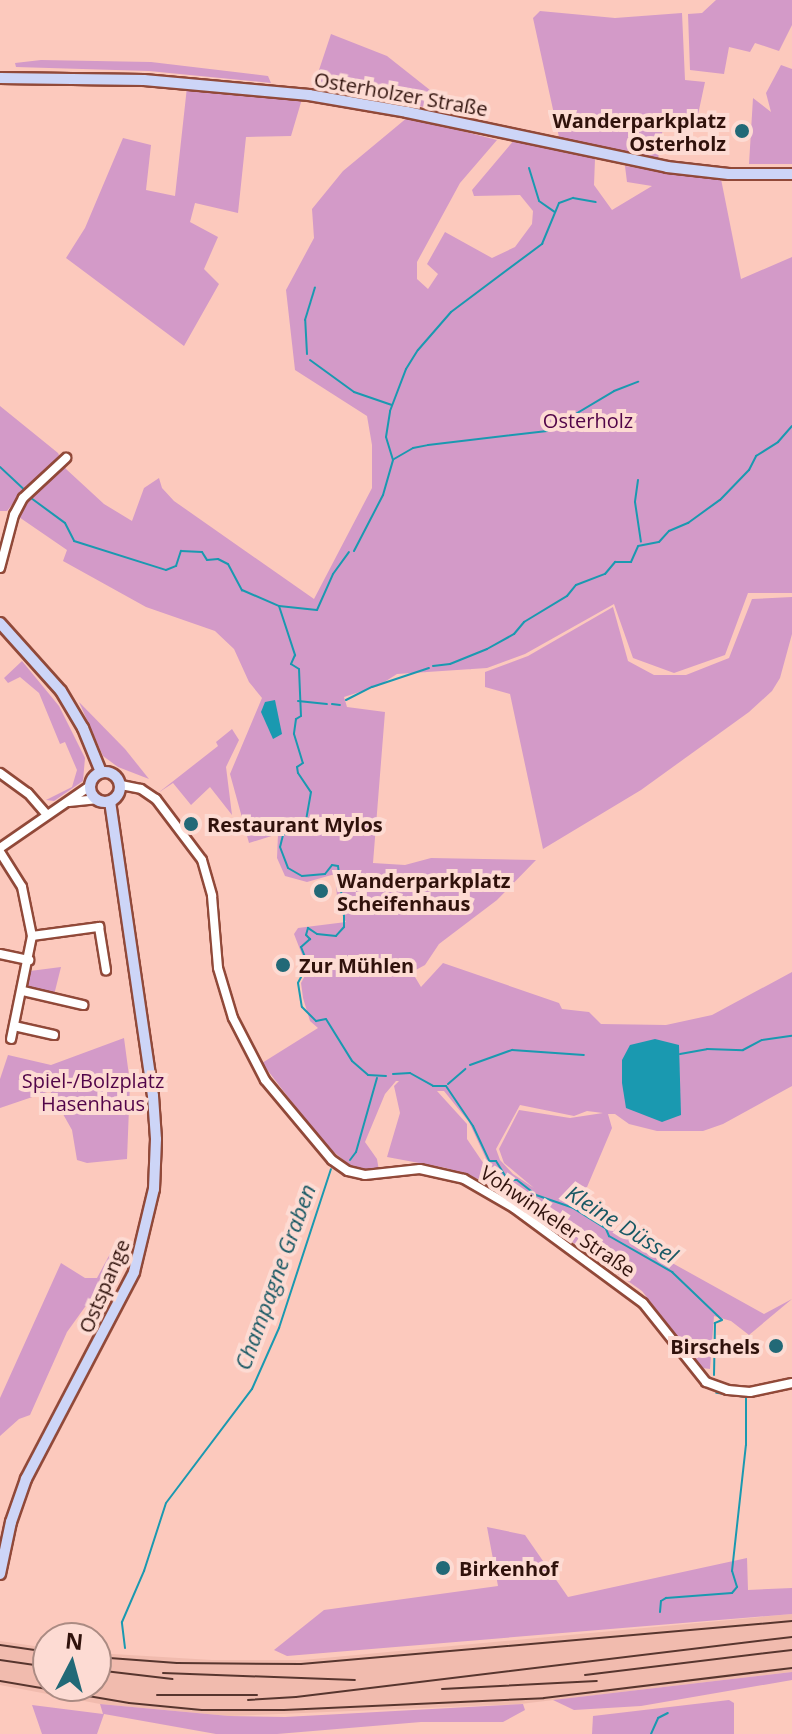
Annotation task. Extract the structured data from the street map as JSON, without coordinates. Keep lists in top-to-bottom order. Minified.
{"streets":{"main road":["Osterholzer Straße","Ostspange"],"street":["Vohwinkeler Straße"]},"crossings":[["Vohwinkeler Straße","Ostspange"]],"water":["Kleine Düssel","Champagne Graben"],"parks":["Osterholz","Spiel-/Bolzplatz Hasenhaus"],"places":["Wanderparkplatz Osterholz","Restaurant Mylos","Wanderparkplatz Scheifenhaus","Zur Mühlen","Birschels","Birkenhof"],"north":"top"}
